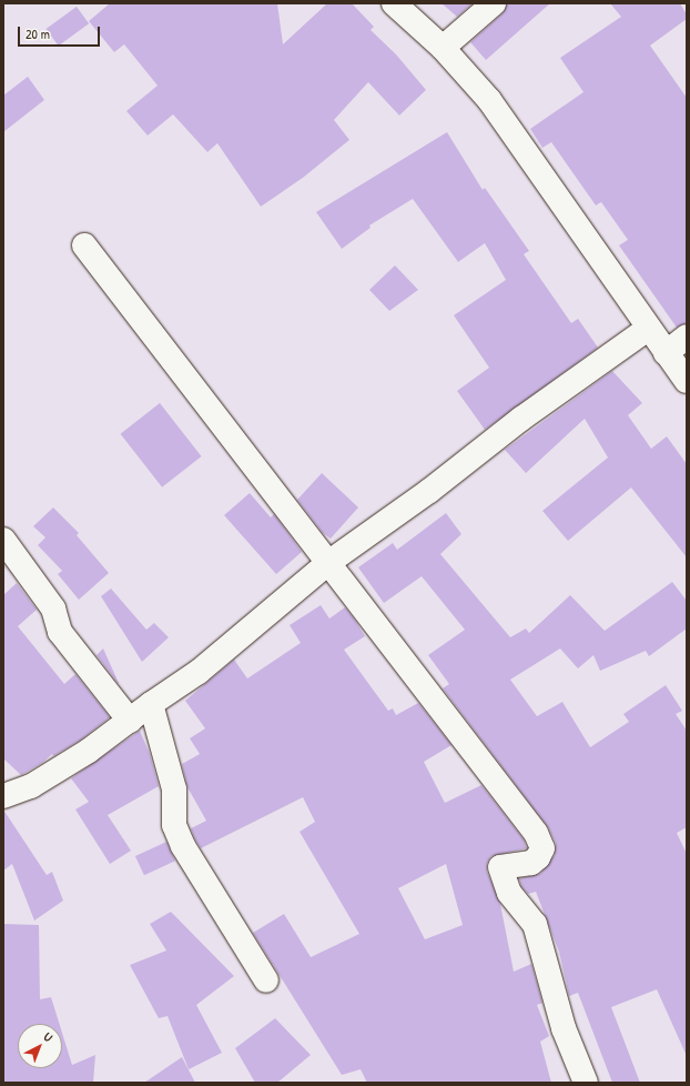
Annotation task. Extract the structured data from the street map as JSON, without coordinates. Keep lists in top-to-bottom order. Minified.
{"scale_bar":"20 m","north":"top right"}
